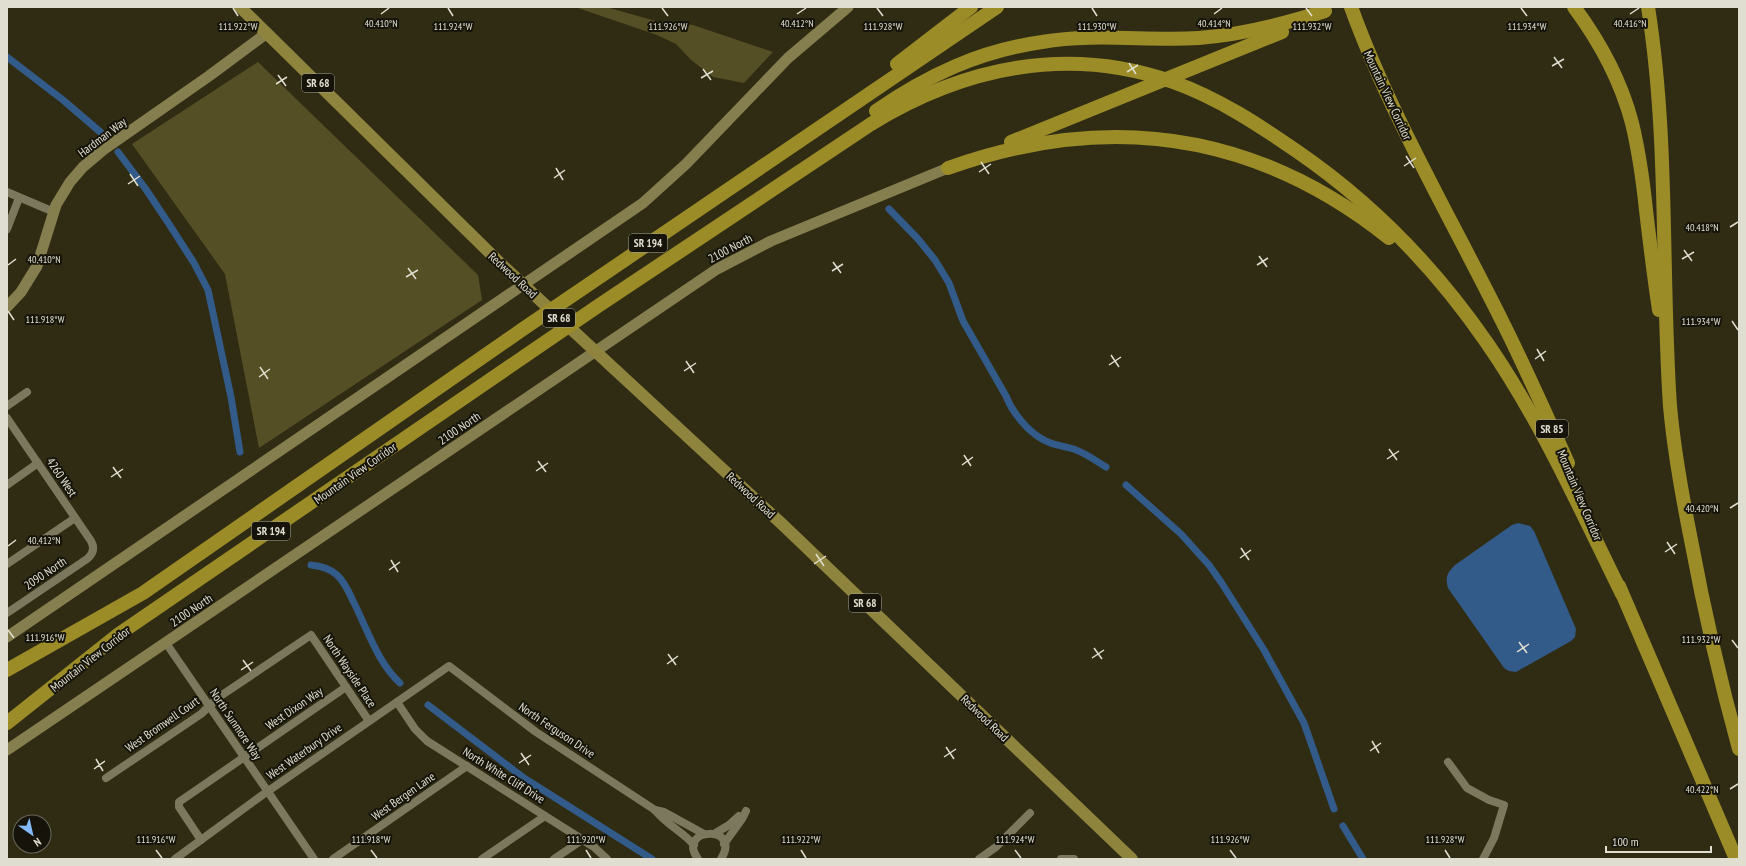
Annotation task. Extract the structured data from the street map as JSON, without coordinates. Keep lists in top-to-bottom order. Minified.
{"streets":{"highway":["Mountain View Corridor","SR 194","SR 85"],"main road":["SR 68","Hardman Way","2100 North","Redwood Road"],"street":["4260 West","2090 North","North Wayside Place","West Dixon Way","West Bromwell Court","North Sunmore Way","North Ferguson Drive","West Waterbury Drive","North White Cliff Drive","West Bergen Lane"]},"crossings":[["SR 68","Hardman Way"],["SR 68","Redwood Road"],["Hardman Way","Redwood Road"],["2100 North","Redwood Road"],["2100 North","North Sunmore Way"],["4260 West","2090 North"],["North Wayside Place","West Dixon Way"],["North Wayside Place","West Bromwell Court"],["North Wayside Place","West Waterbury Drive"],["West Dixon Way","North Sunmore Way"],["West Dixon Way","West Waterbury Drive"],["West Bromwell Court","North Sunmore Way"],["North Sunmore Way","West Waterbury Drive"],["North Ferguson Drive","West Waterbury Drive"],["West Waterbury Drive","North White Cliff Drive"],["North White Cliff Drive","West Bergen Lane"]],"scale_bar":"100 m","north":"bottom right","coordinates":["40.410°N","40.412°N","40.414°N","40.416°N","111.922°W","111.924°W","111.926°W","111.928°W","111.930°W","111.932°W","111.934°W","40.418°N","111.918°W","40.420°N","111.916°W","40.422°N","111.920°W"]}
